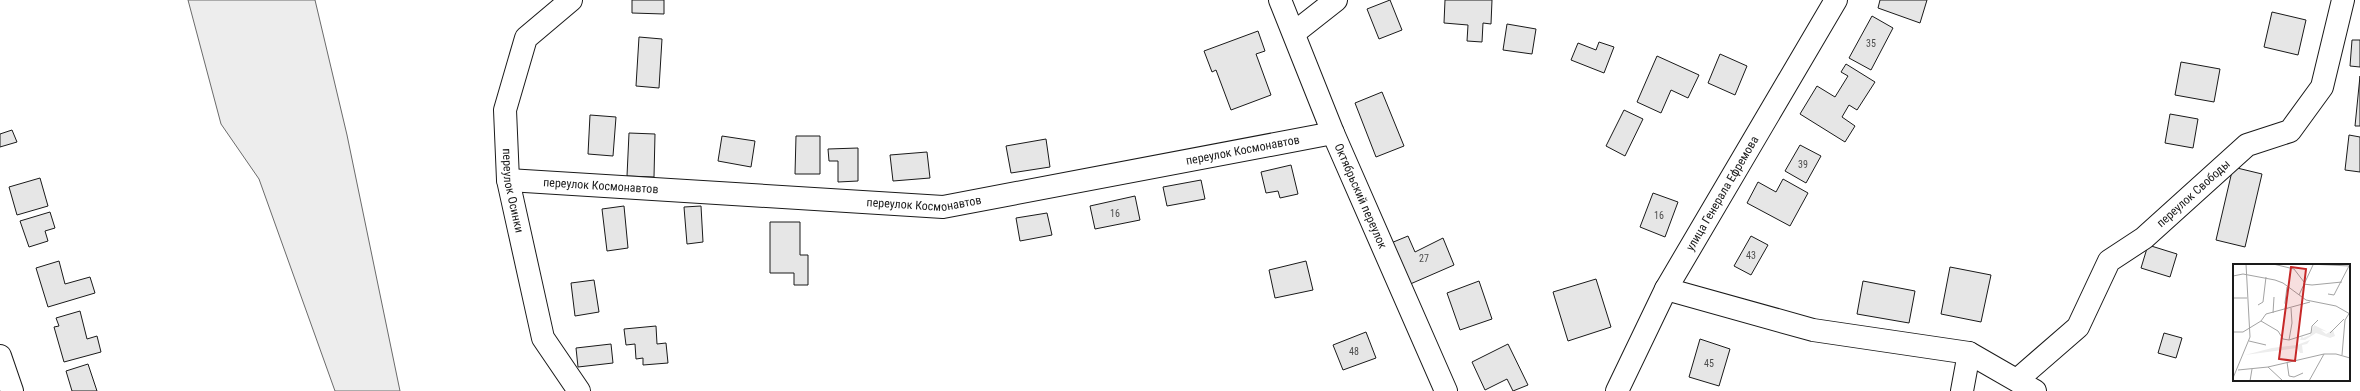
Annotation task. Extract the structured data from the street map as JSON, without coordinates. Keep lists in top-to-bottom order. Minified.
{"streets":{"street":["переулок Космонавтов","переулок Осинки","улица Генерала Ефремова","переулок Свободы","Октябрьский переулок"]},"crossings":[["переулок Космонавтов","переулок Осинки"],["переулок Космонавтов","Октябрьский переулок"]],"house_numbers":["35","39","16","16","43","27","48","45"]}
